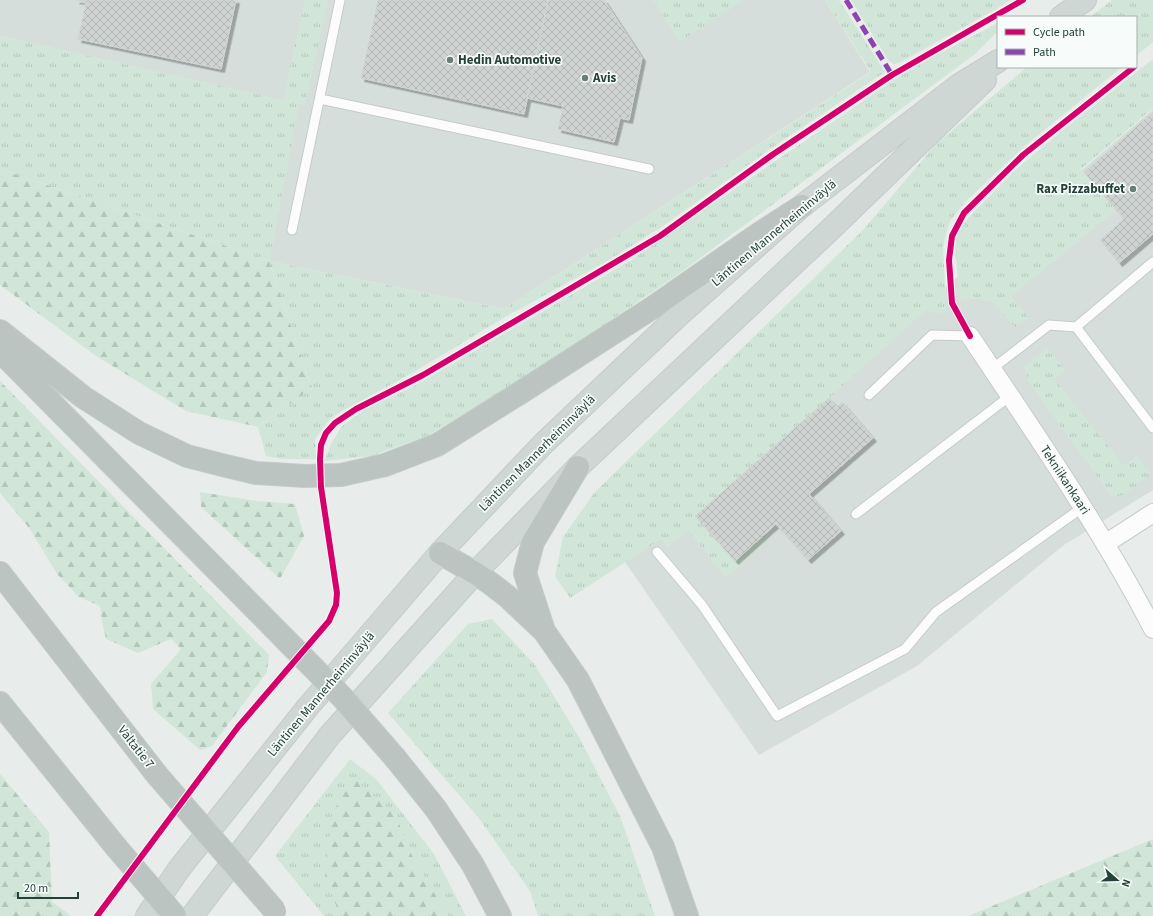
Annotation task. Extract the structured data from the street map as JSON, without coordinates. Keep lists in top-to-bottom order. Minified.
{"streets":{"highway":["Valtatie 7"],"main road":["Läntinen Mannerheiminväylä"],"street":["Tekniikankaari"]},"places":["Hedin Automotive","Avis","Rax Pizzabuffet"],"legend":["Cycle path","Path"],"scale_bar":"20 m","north":"right"}
